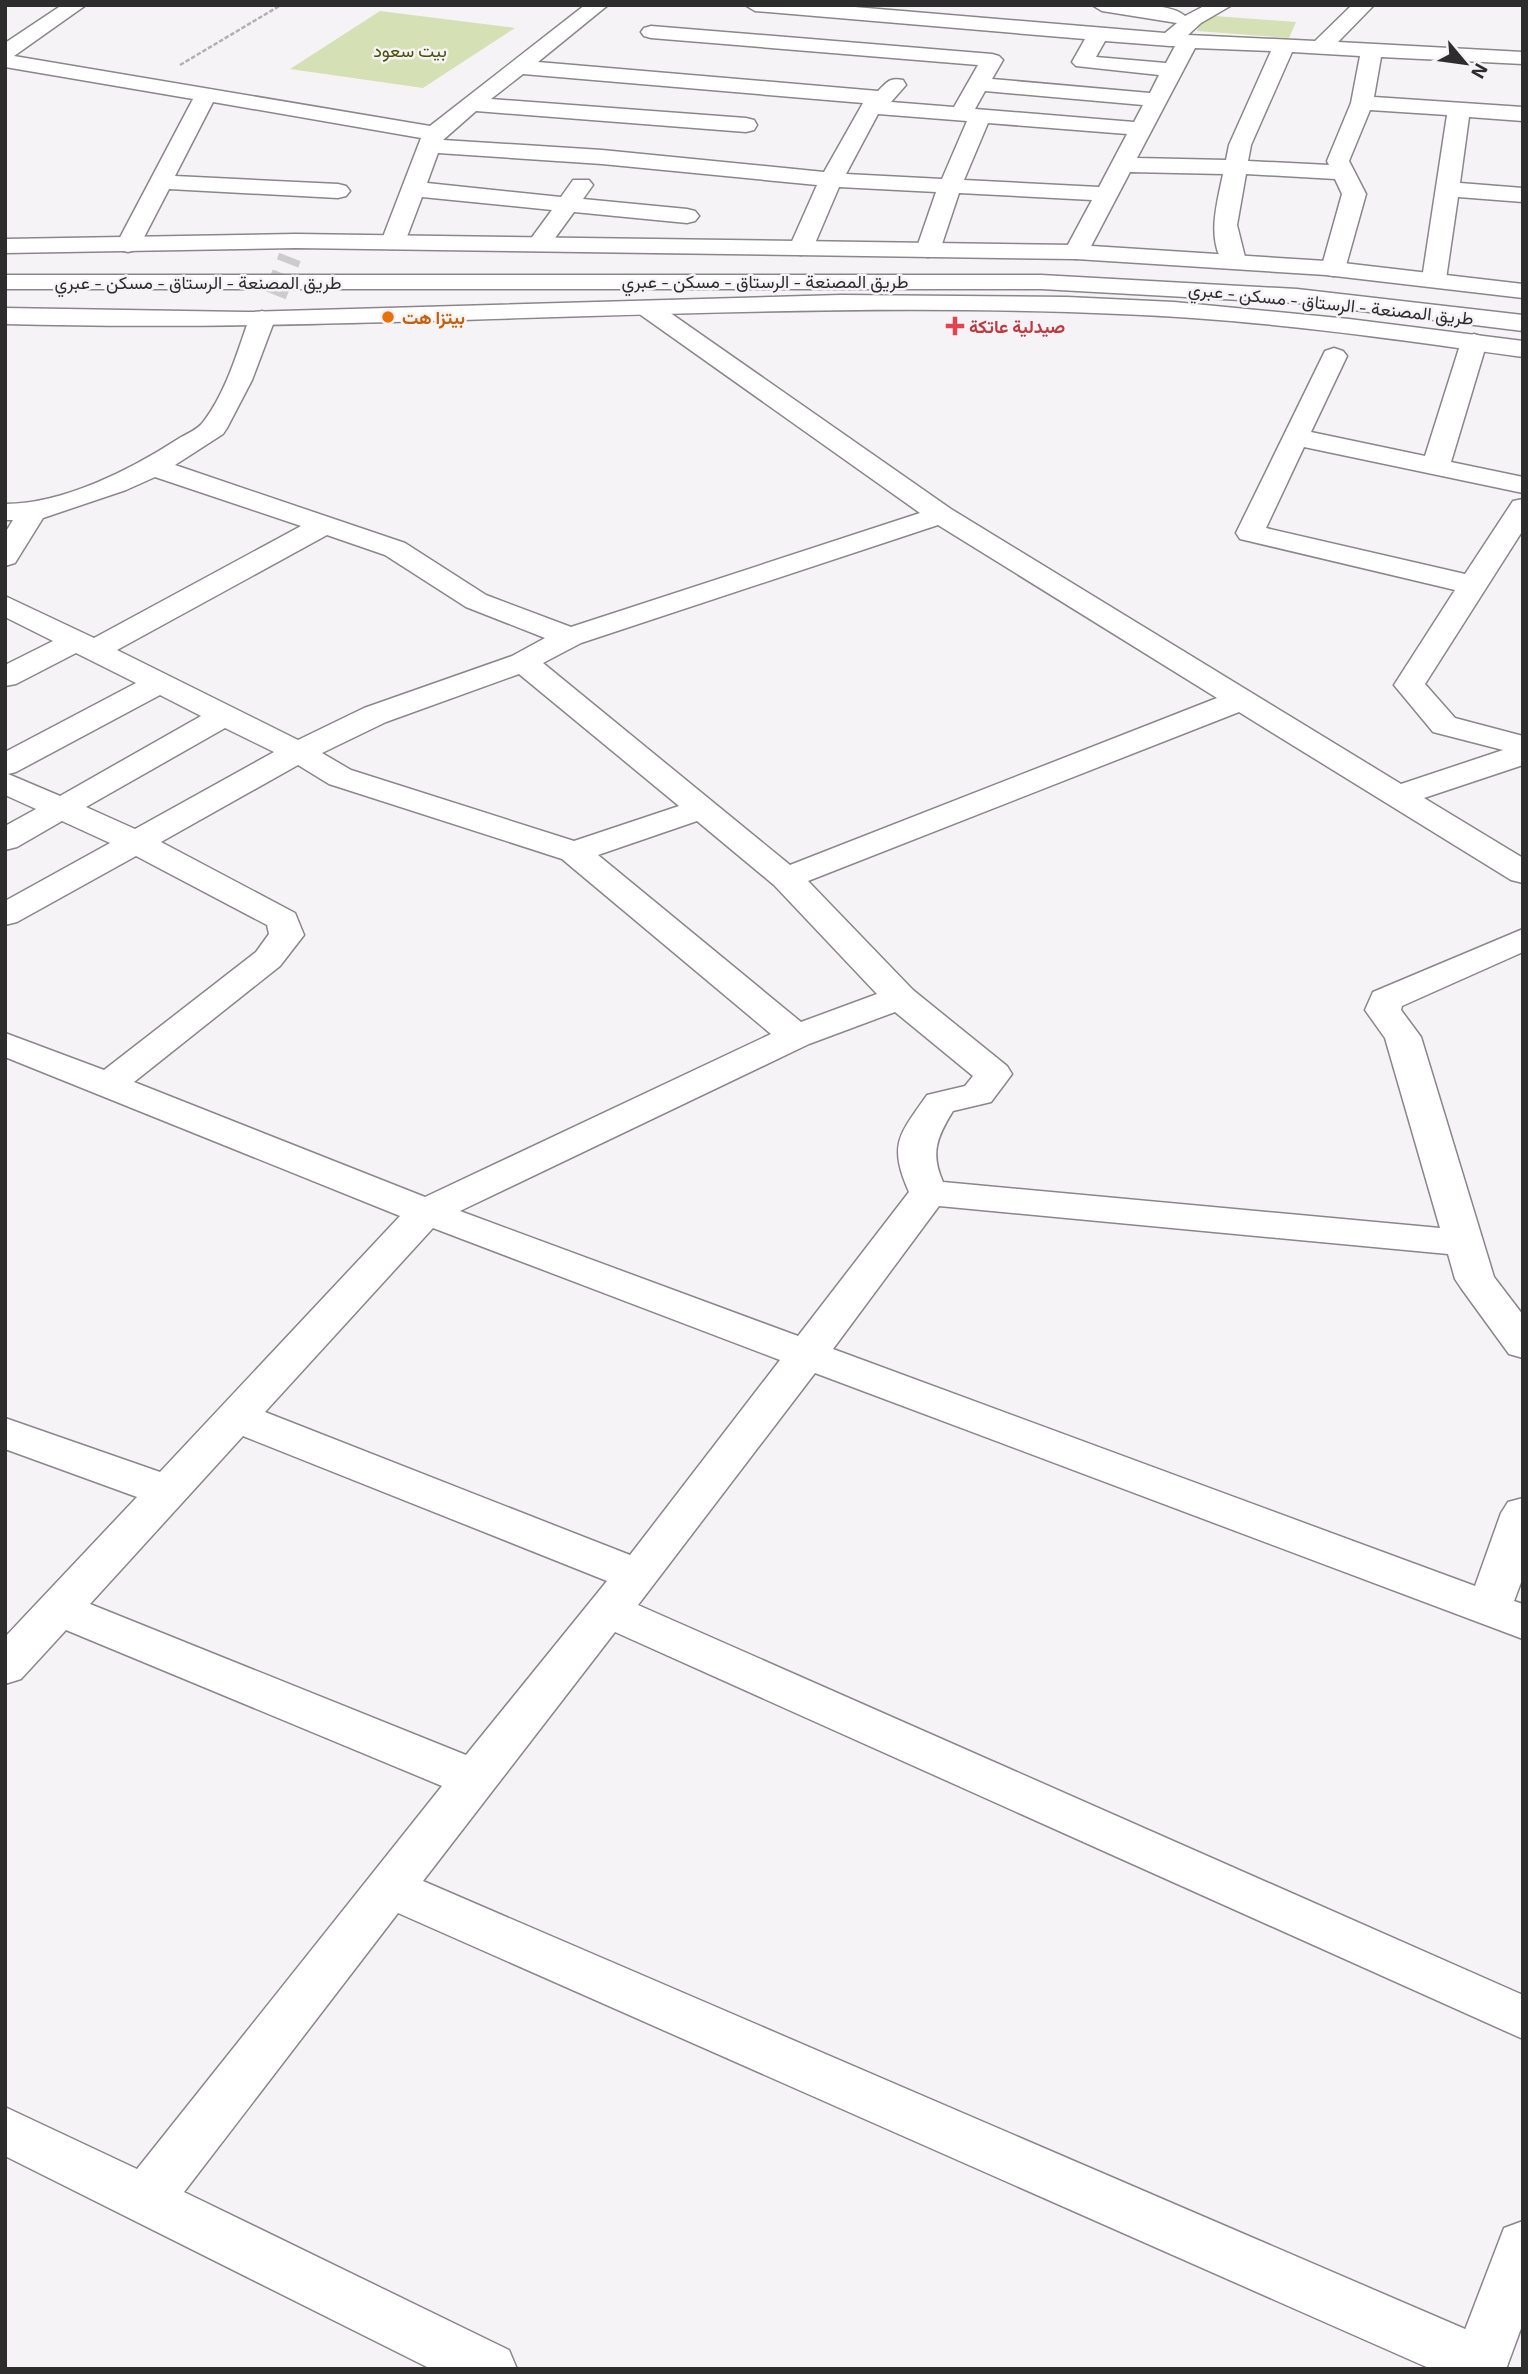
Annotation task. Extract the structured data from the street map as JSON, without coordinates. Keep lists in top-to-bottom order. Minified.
{"streets":{"main road":["طريق المصنعة - الرستاق - مسكن - عبري"]},"parks":["بيت سعود"],"places":{"other":["بيتزا هت"],"health":["صيدلية عاتكة"]},"north":"bottom right"}
